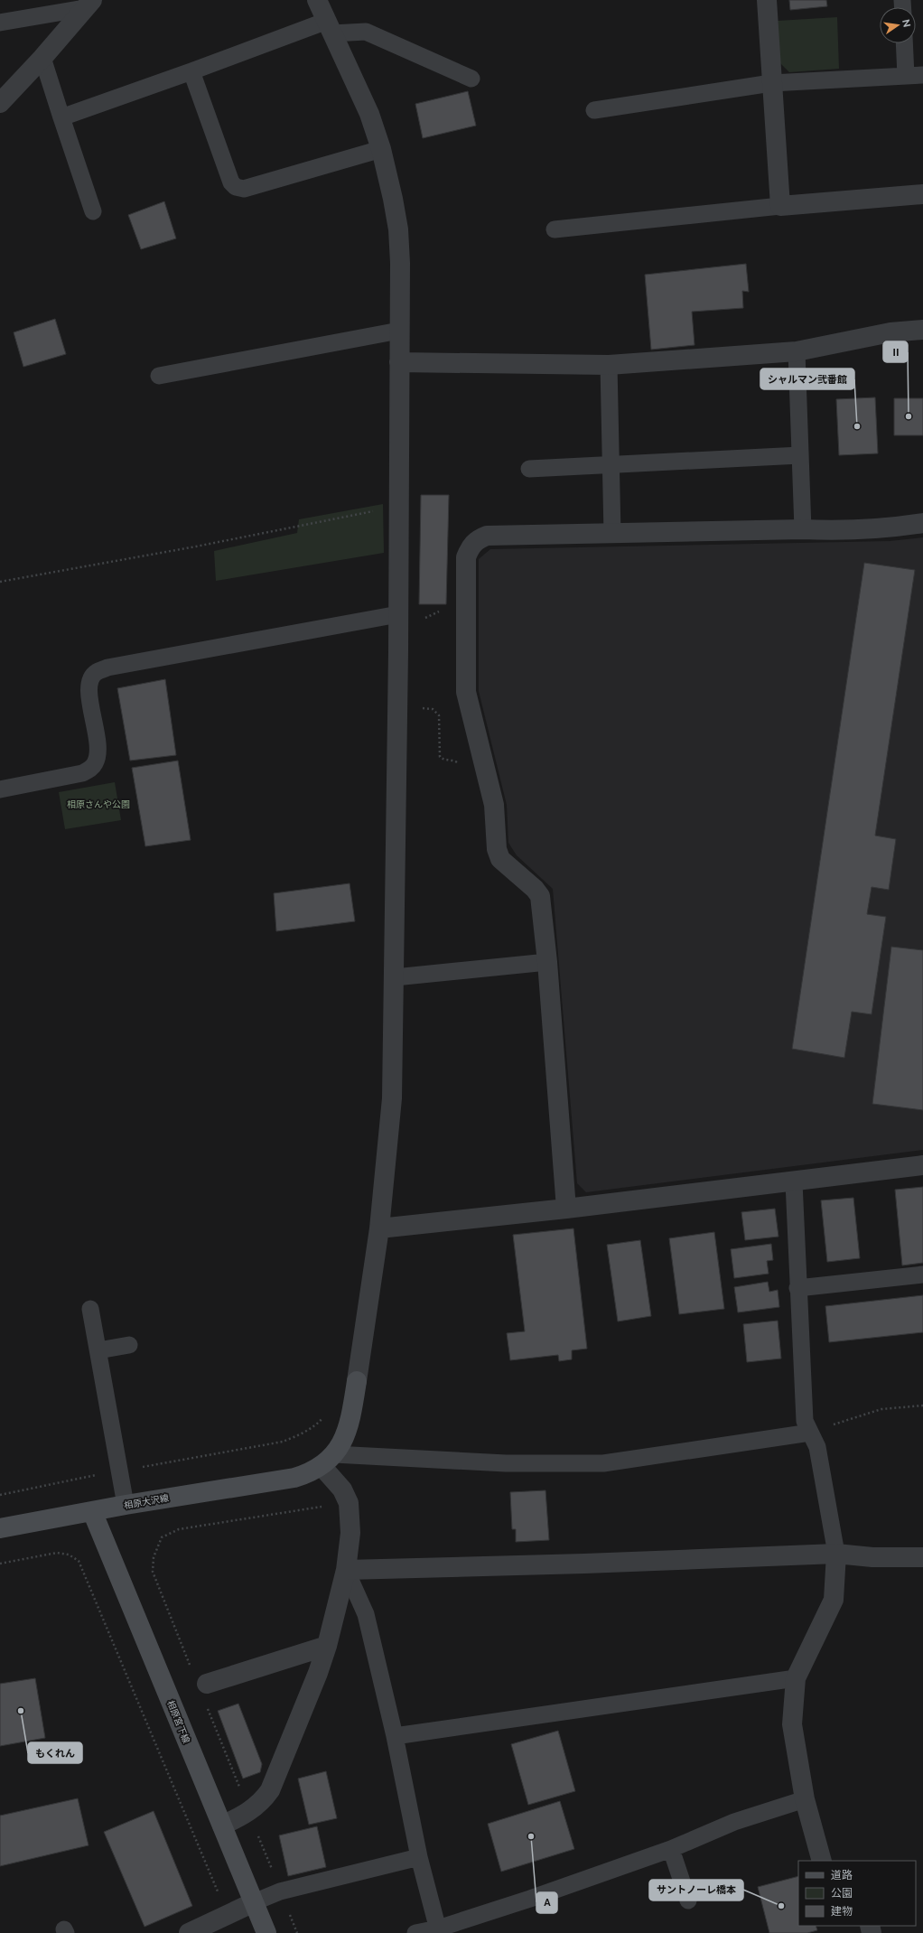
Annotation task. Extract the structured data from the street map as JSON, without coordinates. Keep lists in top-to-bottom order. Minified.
{"streets":{"street":["相原大沢線","相原宮下線"]},"crossings":[["相原大沢線","相原宮下線"]],"parks":["相原さんや公園"],"places":["Ⅱ","シャルマン弐番館","もくれん","A","サントノーレ橋本"],"legend":["道路","公園","建物"],"north":"right"}
